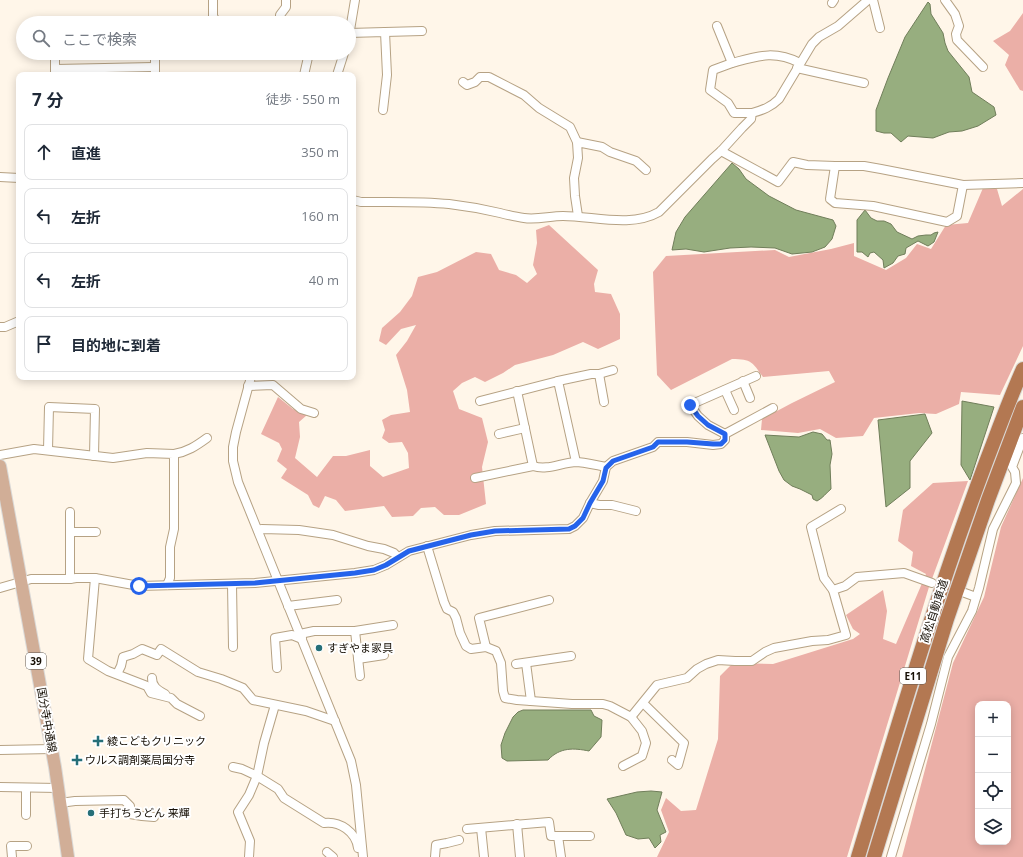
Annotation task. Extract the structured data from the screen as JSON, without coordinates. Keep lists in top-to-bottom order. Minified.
{"streets":{"highway":["高松自動車道","E11"],"main road":["39","国分寺中通線"]},"places":{"other":["すぎやま家具","手打ちうどん 来輝"],"health":["綾こどもクリニック","ウルス調剤薬局国分寺"]},"page":{"search":"ここで検索","heading":["7 分","徒歩 · 550 m"],"list":[["直進","350 m"],["左折","160 m"],["左折","40 m"],"目的地に到着"],"map_buttons":["+","−"]}}
